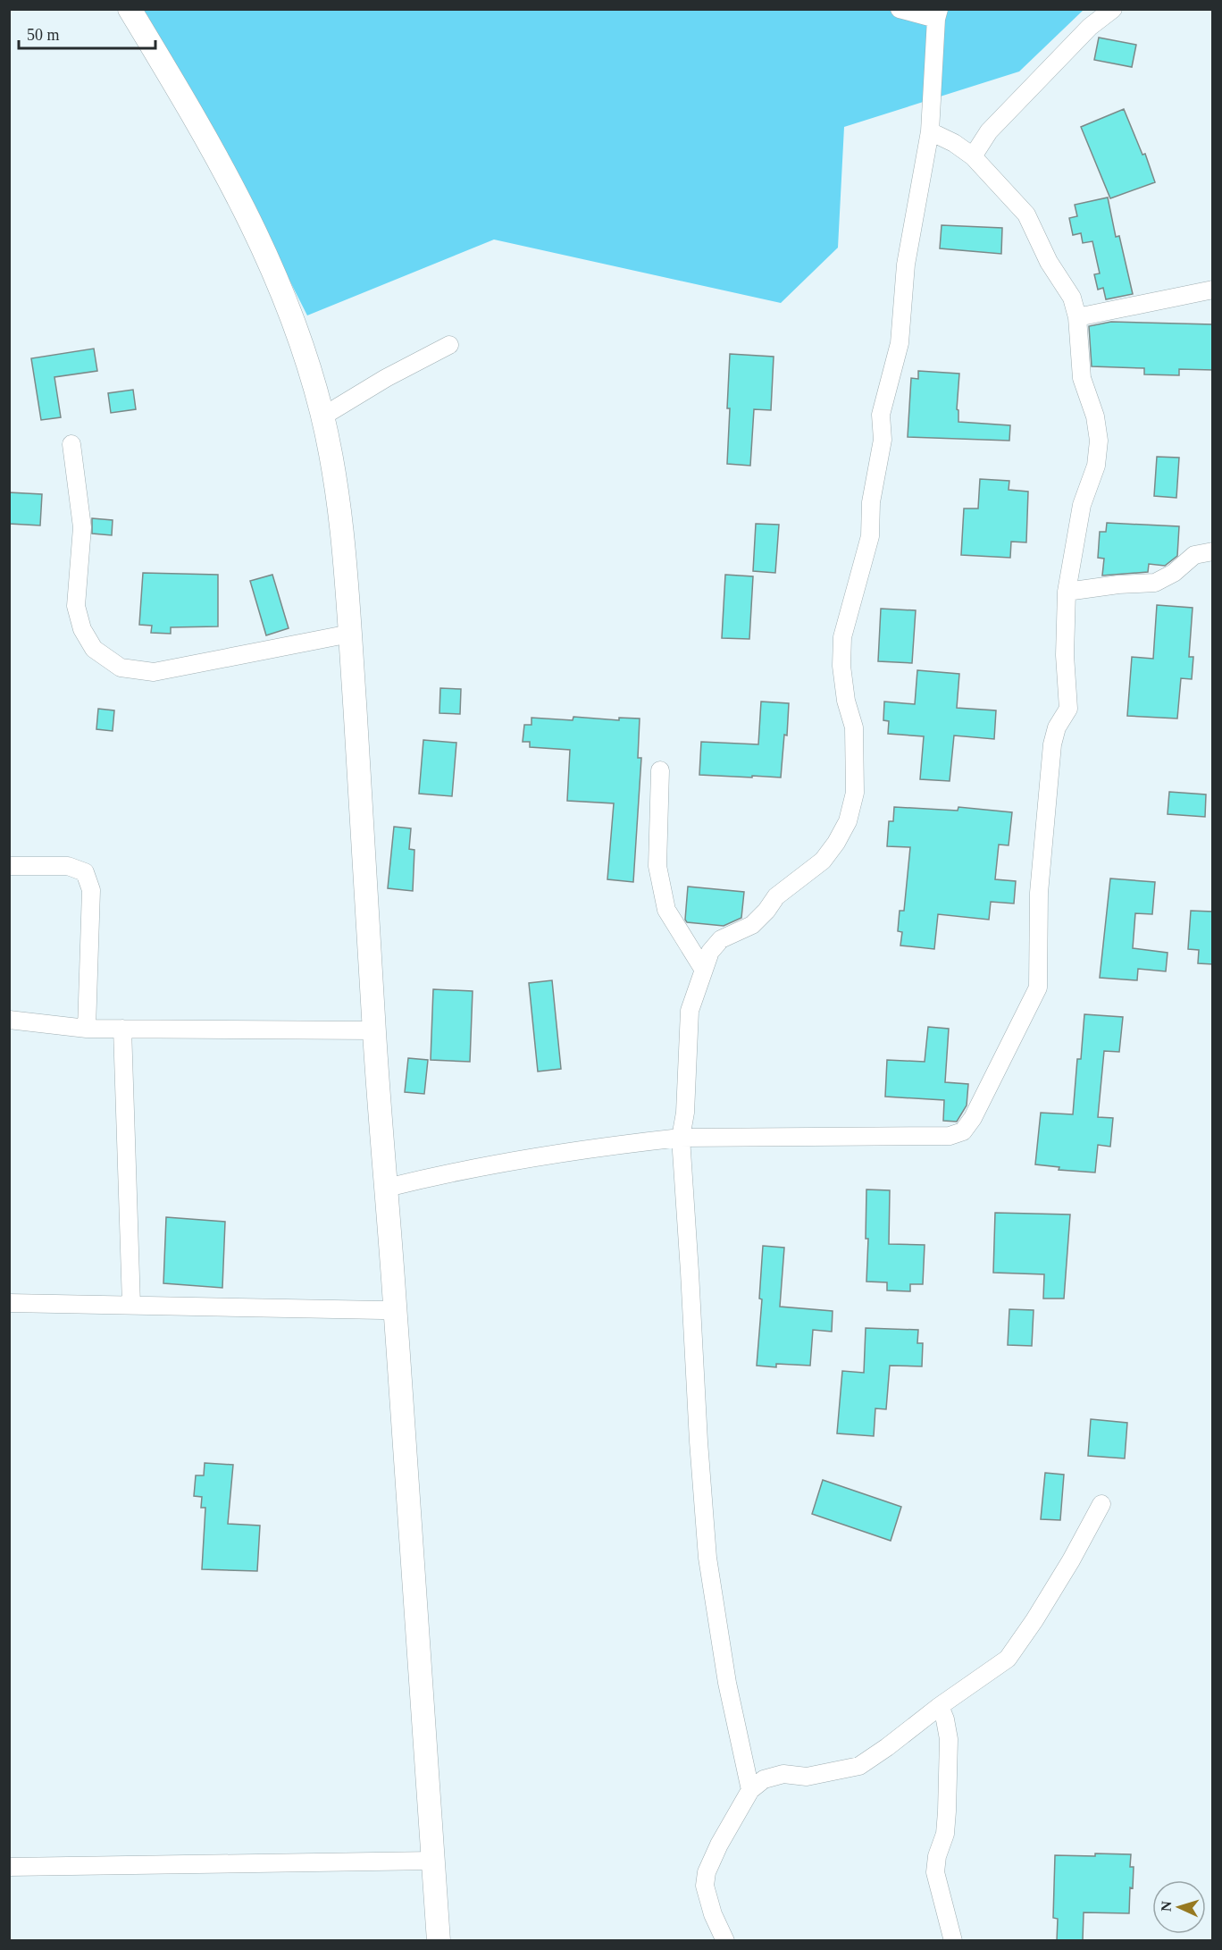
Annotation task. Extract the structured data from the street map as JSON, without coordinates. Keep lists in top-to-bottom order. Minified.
{"scale_bar":"50 m","north":"left"}
